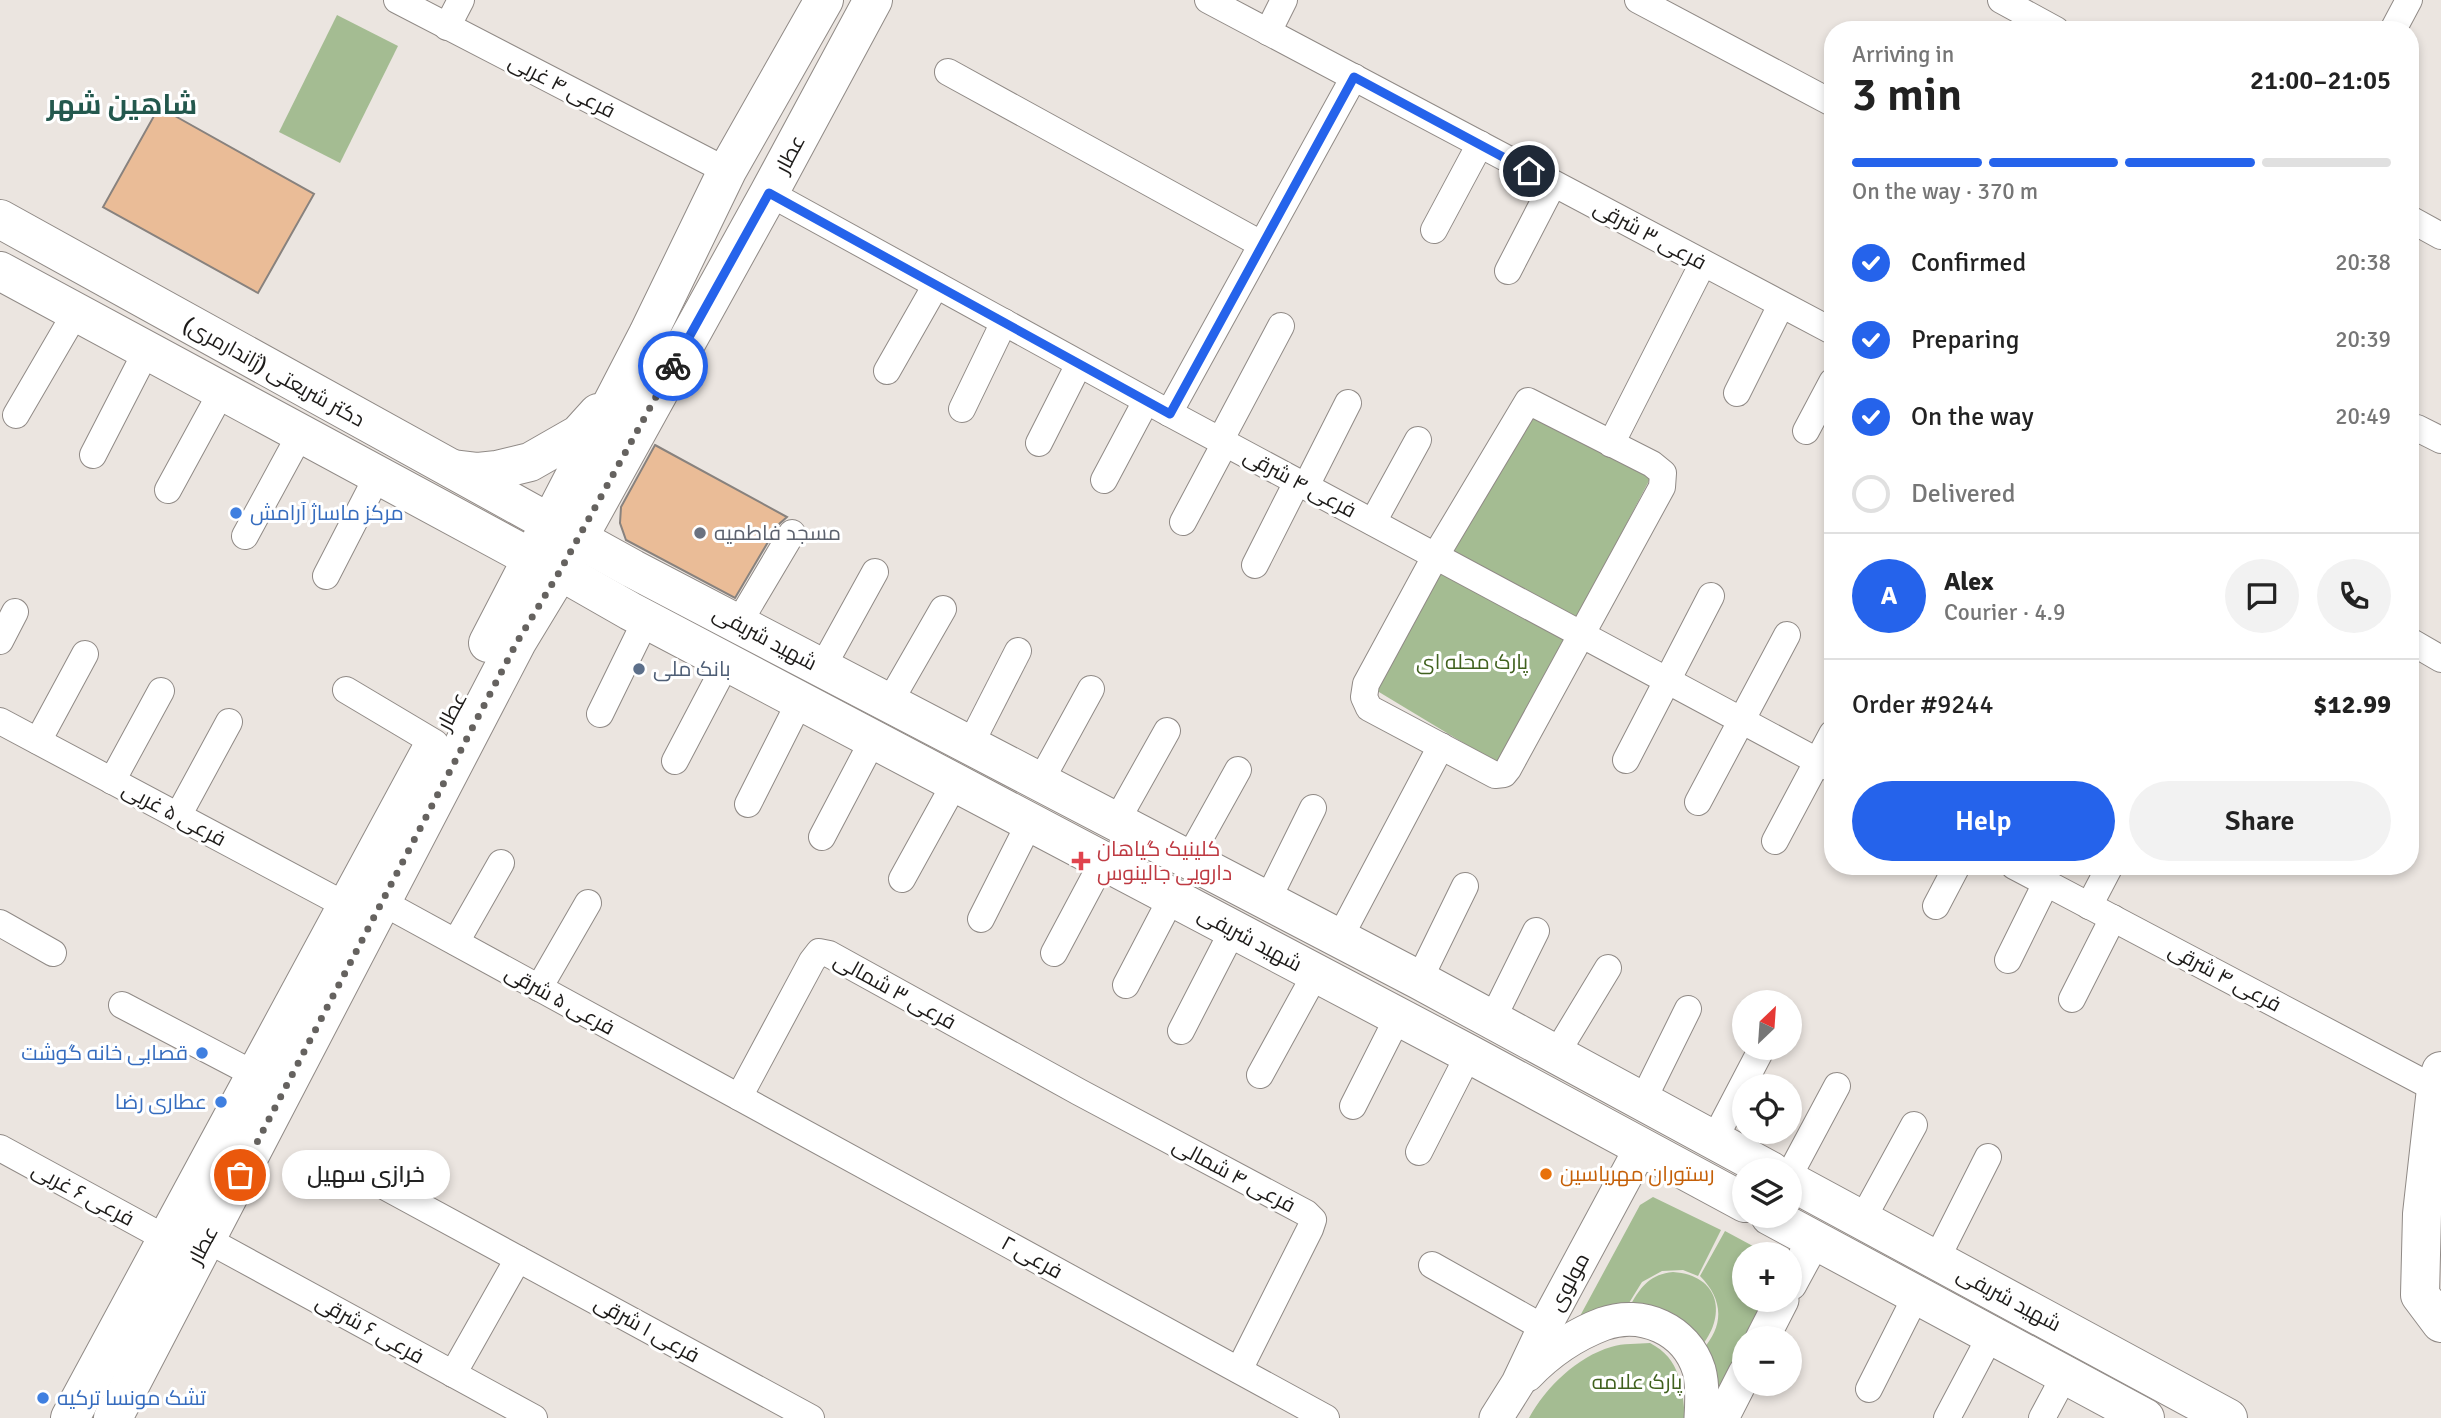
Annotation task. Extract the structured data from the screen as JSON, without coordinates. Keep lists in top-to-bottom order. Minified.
{"streets":{"main road":["عطار","دکتر شریعتی (ژاندارمری)","شهید شریفی"],"street":["فرعی ۴ غربی","فرعی ۳ شرقی","فرعی ۴ شرقی","فرعی ۵ غربی","فرعی ۳ شمالی","فرعی ۵ شرقی","فرعی ۴ شمالی","فرعی ۶ غربی","فرعی ۲","مولوی","فرعی ۶ شرقی","فرعی ۱ شرقی"]},"crossings":[["فرعی ۴ غربی","عطار"],["عطار","دکتر شریعتی (ژاندارمری)"],["عطار","فرعی ۴ شرقی"],["عطار","شهید شریفی"],["عطار","فرعی ۵ غربی"],["عطار","فرعی ۵ شرقی"],["عطار","فرعی ۶ غربی"],["عطار","فرعی ۶ شرقی"],["دکتر شریعتی (ژاندارمری)","شهید شریفی"],["شهید شریفی","مولوی"],["فرعی ۵ غربی","فرعی ۵ شرقی"],["فرعی ۳ شمالی","فرعی ۵ شرقی"],["فرعی ۳ شمالی","فرعی ۴ شمالی"],["فرعی ۳ شمالی","فرعی ۲"],["فرعی ۵ شرقی","فرعی ۲"],["فرعی ۴ شمالی","فرعی ۲"]],"districts":["شاهین شهر"],"parks":["پارک محله ای","پارک علامه"],"places":{"other":["مرکز ماساژ آرامش","مسجد فاطمیه","بانک ملی","قصابی خانه گوشت","عطاری رضا","رستوران مهریاسین","خرازی سهیل","تشک مونسا ترکیه"],"health":["کلینیک گیاهان دارویی جالینوس"]},"north":"top right","page":{"heading":["3 min","Arriving in","21:00–21:05"],"panel":["Alex","Courier · 4.9","Order #9244","$12.99"],"bar":"On the way · 370 m","list":[["Confirmed","20:38"],["Preparing","20:39"],["On the way","20:49"],"Delivered"],"round":"A","buttons":["Help","Share"],"map_buttons":["+","−"],"bubble":"خرازی سهیل"}}
